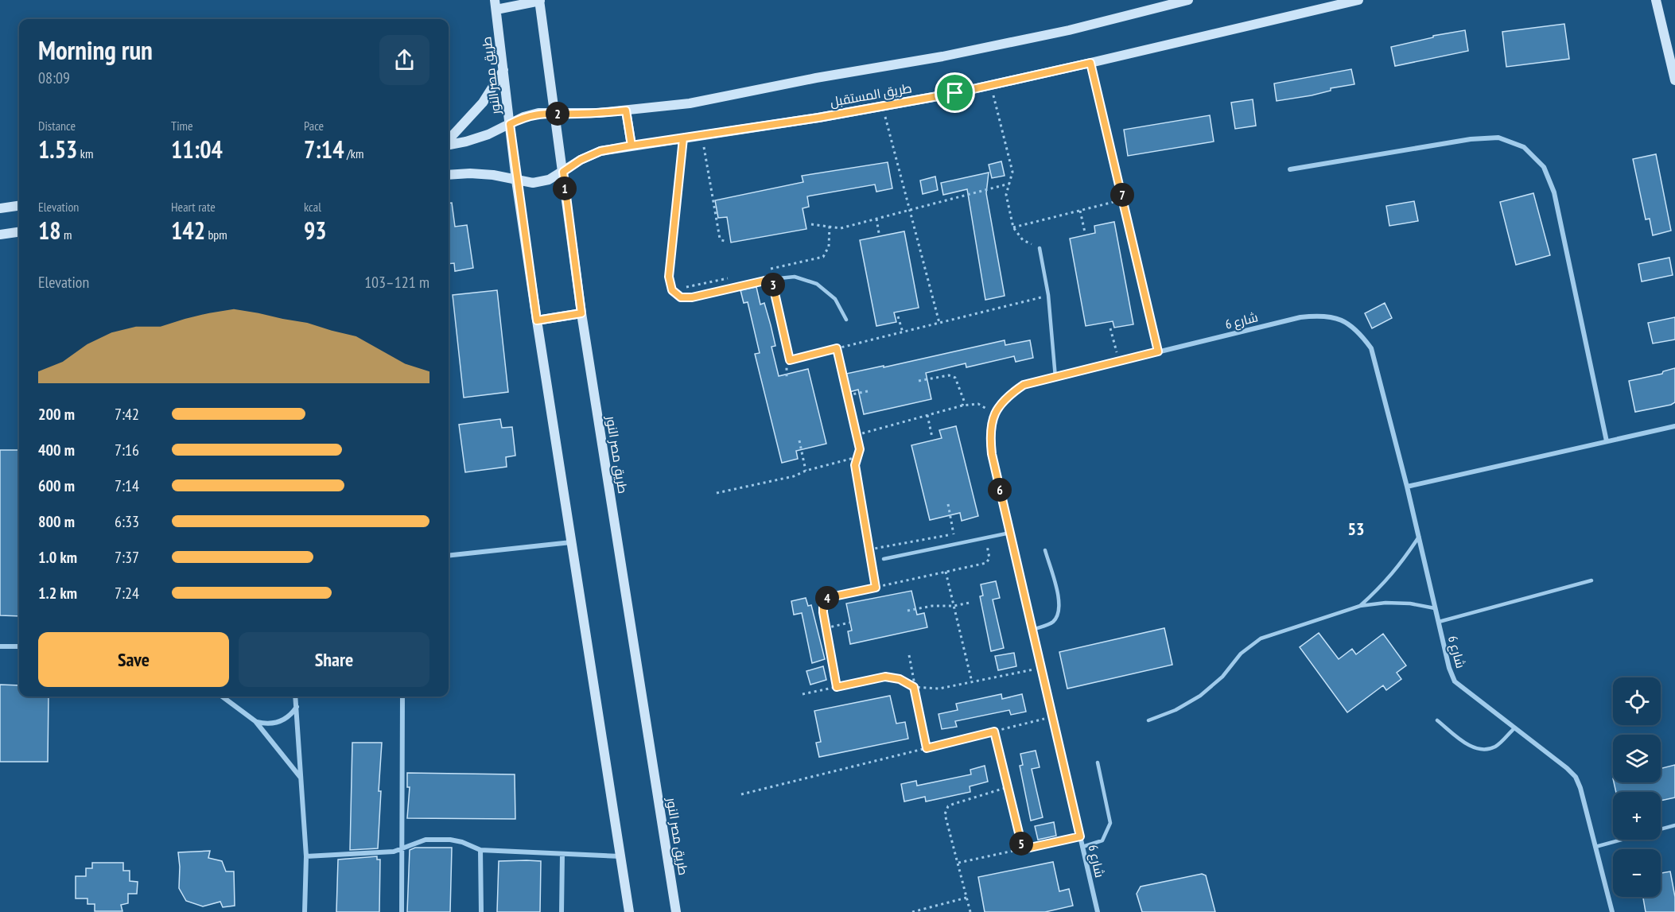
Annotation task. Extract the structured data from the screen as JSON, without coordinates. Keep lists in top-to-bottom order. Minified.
{"streets":{"street":["طريق مصر النور","طريق المستقبل","شارع 6"]},"crossings":[["طريق مصر النور","طريق المستقبل"]],"districts":["53"],"page":{"heading":["Morning run","08:09"],"stats":[["Distance","1.53 km"],["Time","11:04"],["Pace","7:14 /km"],["Elevation","18 m"],["Heart rate","142 bpm"],["kcal","93"]],"pins":["2","1","7","3","6","4","5"],"chart":["Elevation","103–121 m"],"list":[{"name":"200 m","note":"7:42"},{"name":"400 m","note":"7:16"},{"name":"600 m","note":"7:14"},{"name":"800 m","note":"6:33"},{"name":"1.0 km","note":"7:37"},{"name":"1.2 km","note":"7:24"}],"buttons":["Save","Share"],"map_buttons":["+","−"]}}
